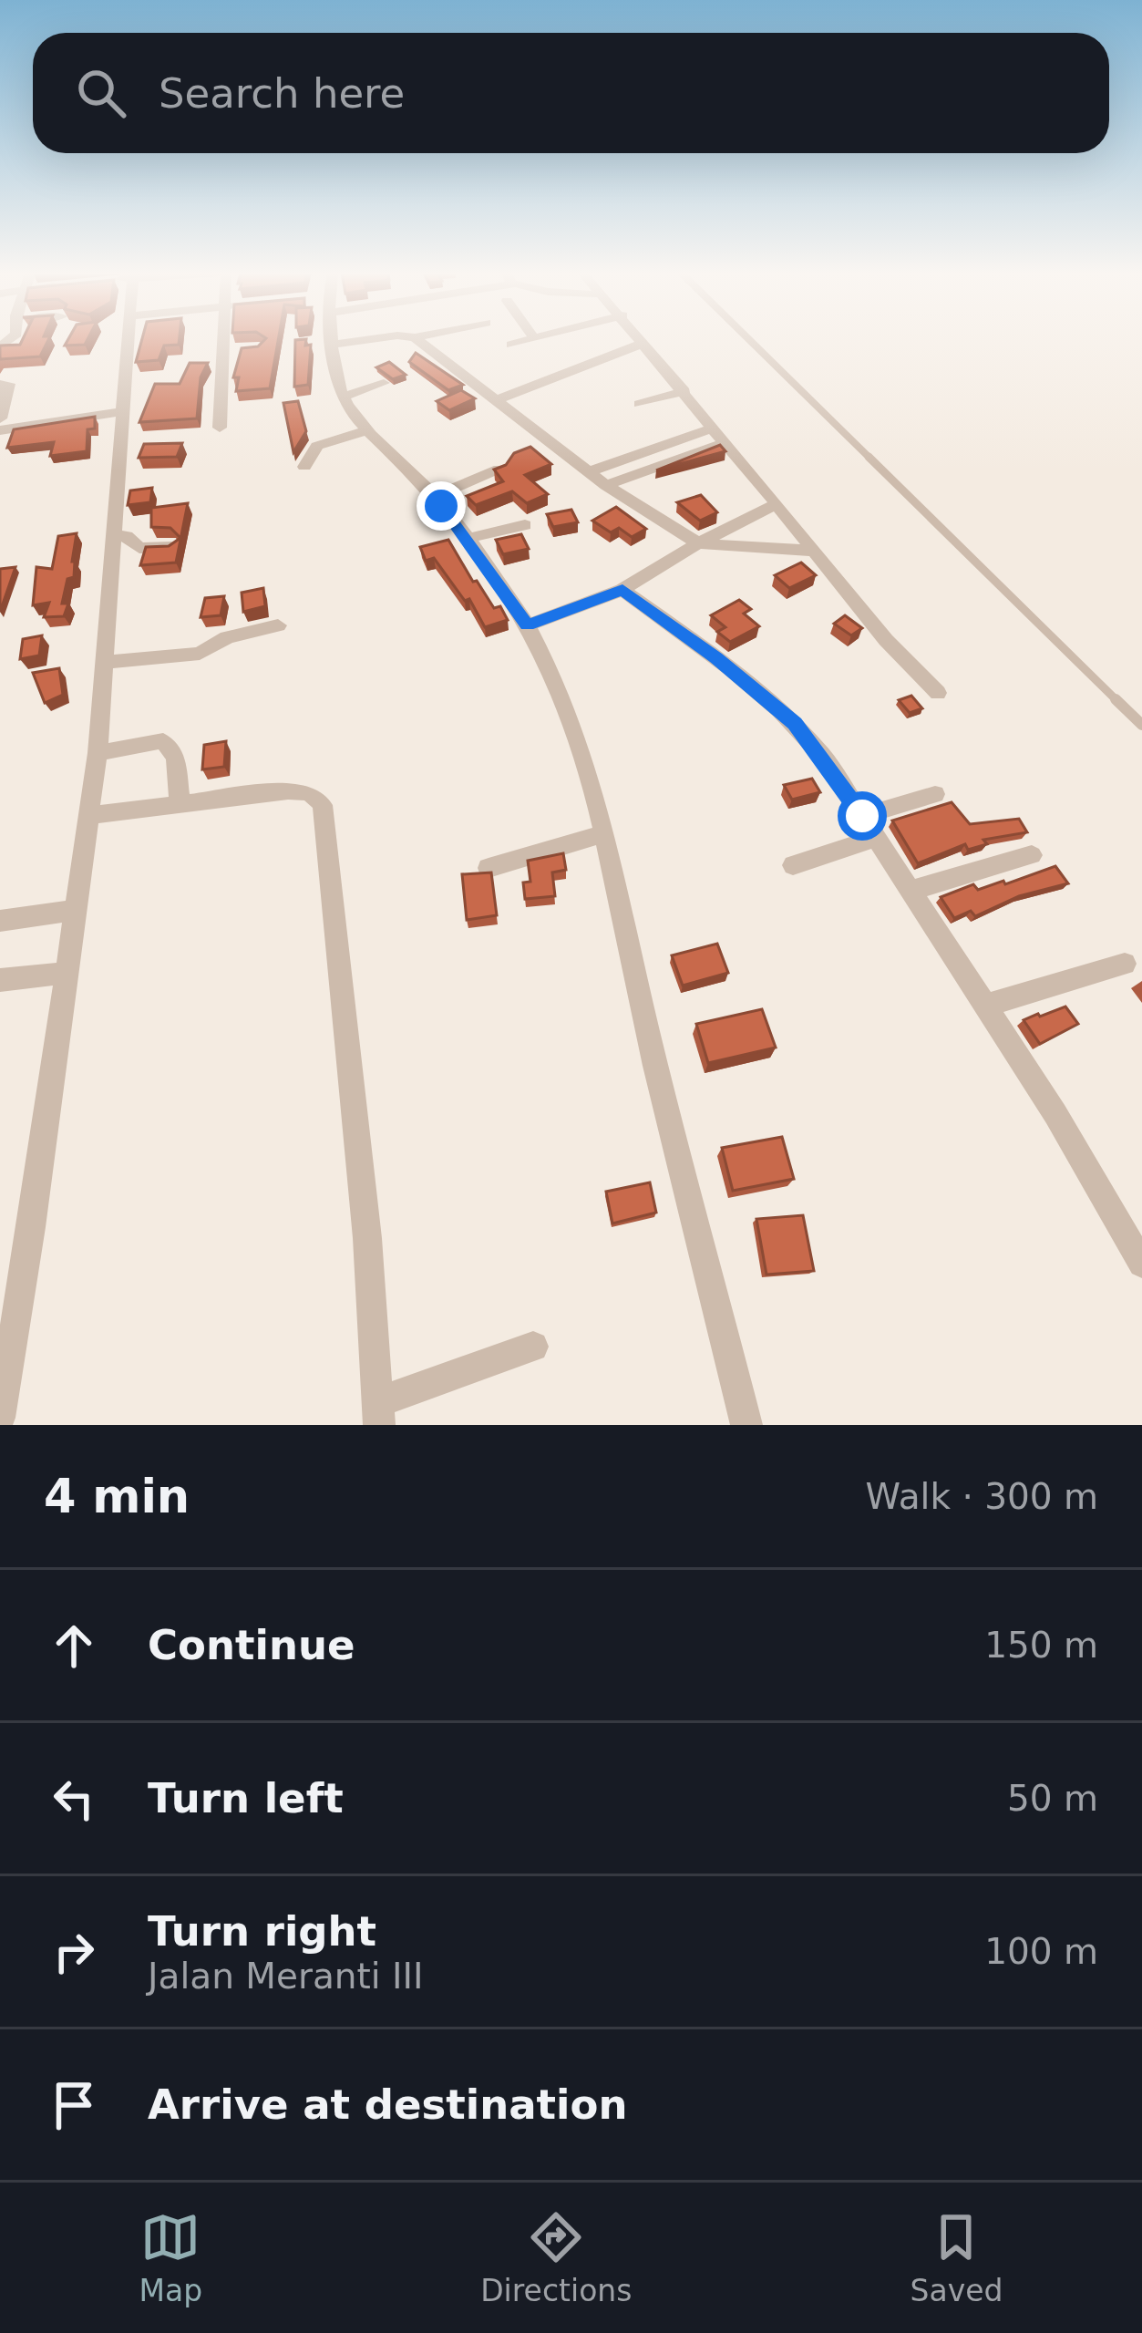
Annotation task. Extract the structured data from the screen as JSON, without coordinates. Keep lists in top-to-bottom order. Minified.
{"page":{"search":"Search here","heading":["4 min","Walk · 300 m"],"list":[["Continue","150 m"],["Turn left","50 m"],["Turn right","Jalan Meranti III","100 m"],"Arrive at destination"],"nav":["Map","Directions","Saved"]}}
